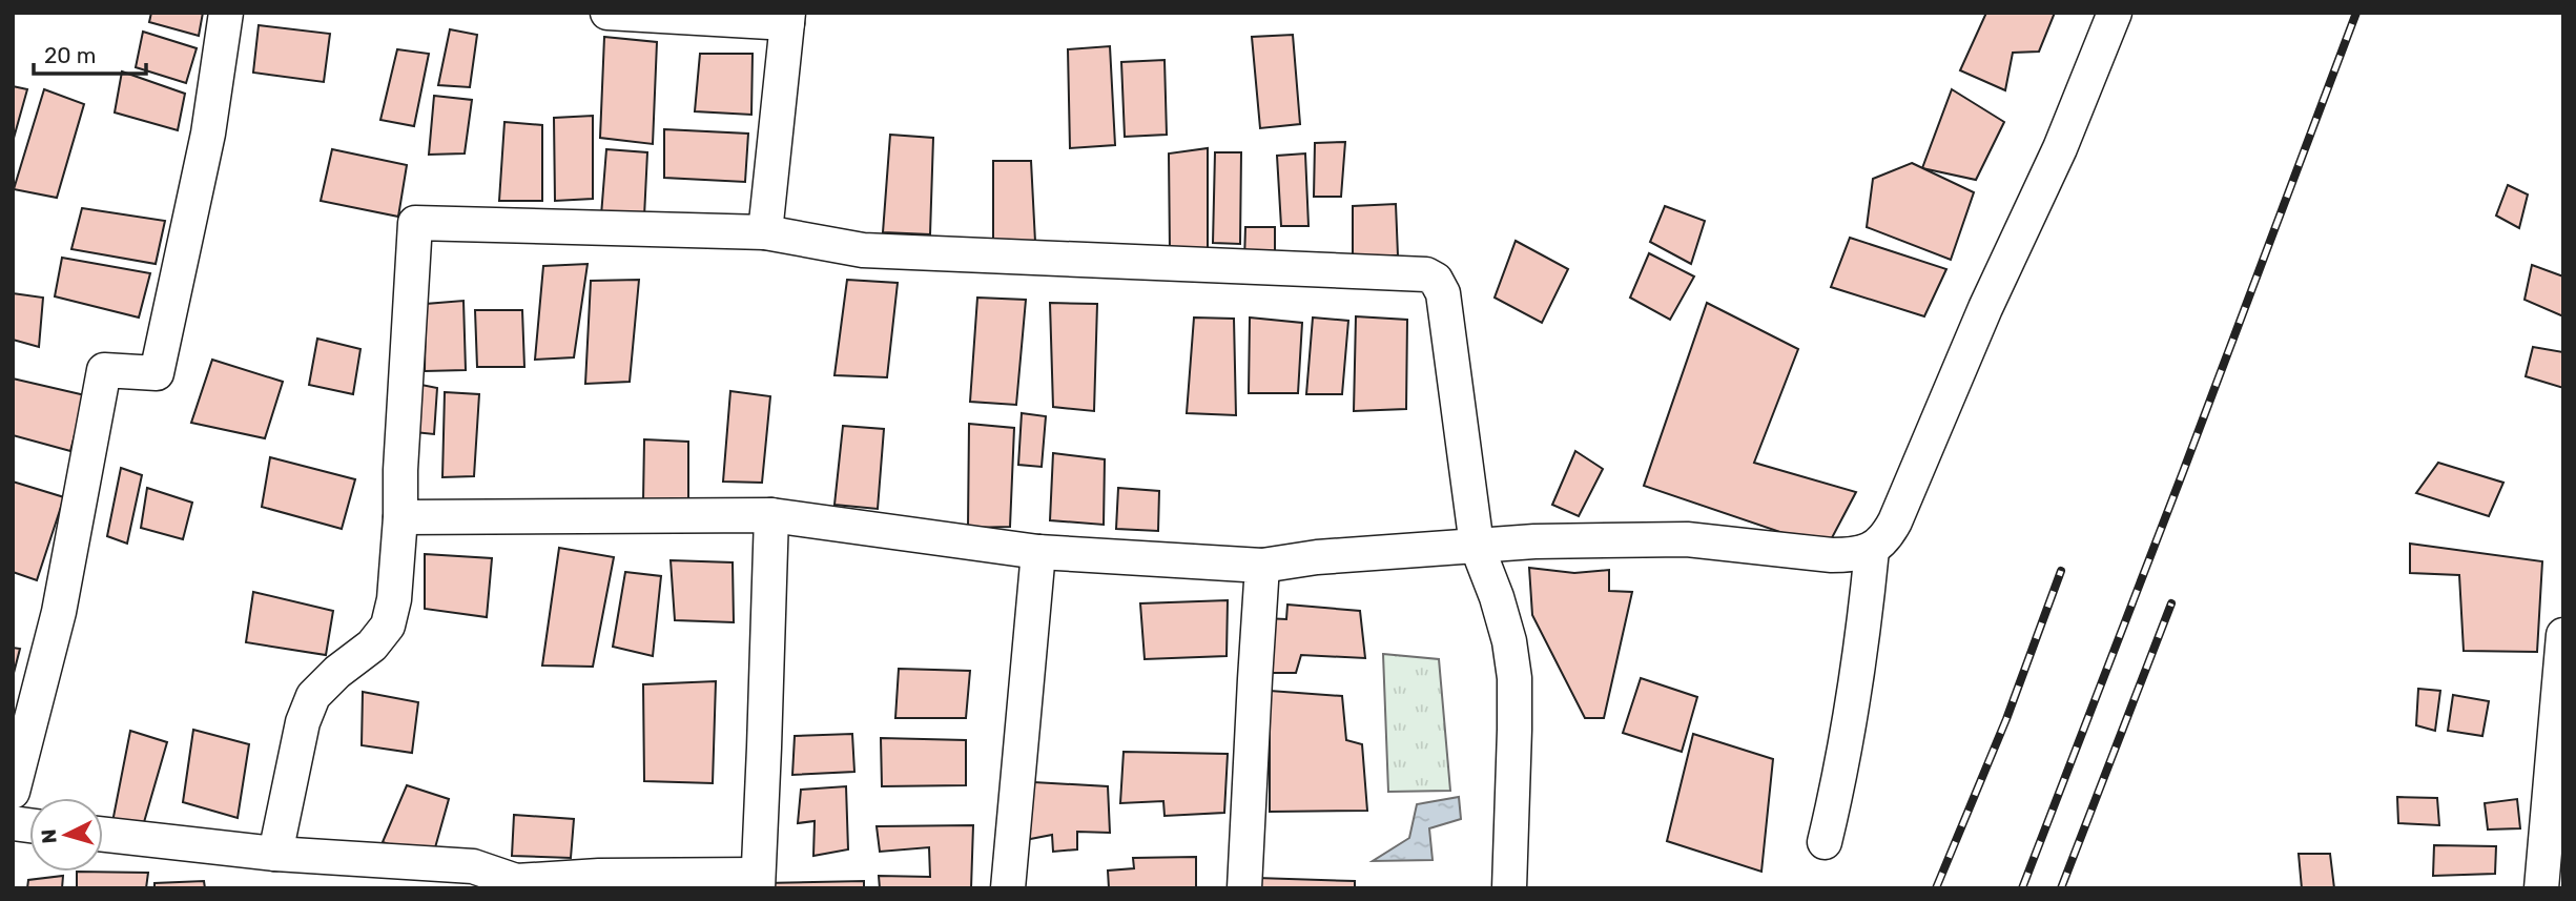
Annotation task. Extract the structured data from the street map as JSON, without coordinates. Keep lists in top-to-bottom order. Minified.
{"scale_bar":"20 m","north":"left"}
